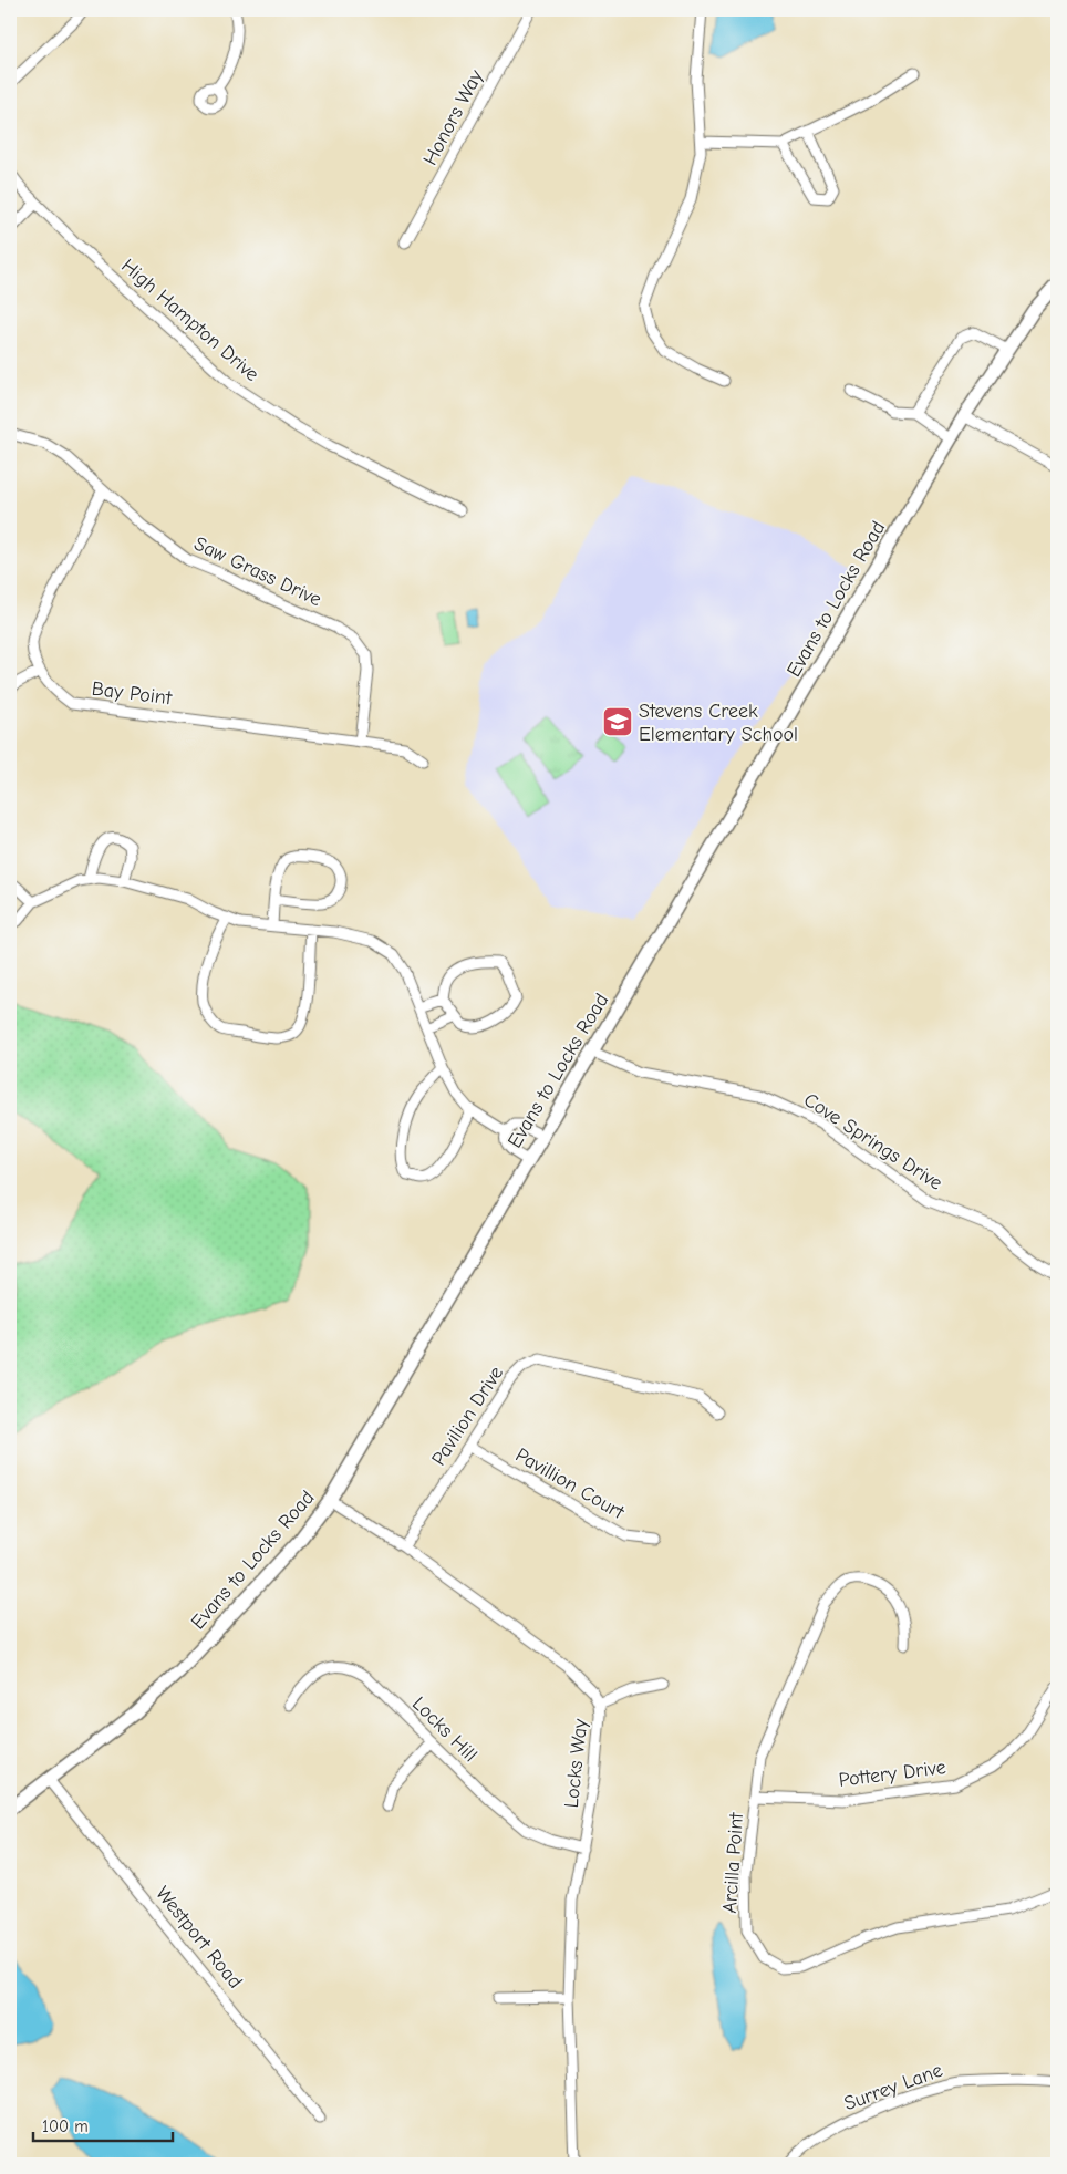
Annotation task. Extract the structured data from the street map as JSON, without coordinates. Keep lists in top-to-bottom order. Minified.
{"streets":{"street":["Honors Way","High Hampton Drive","Saw Grass Drive","Evans to Locks Road","Bay Point","Cove Springs Drive","Pavilion Drive","Pavillion Court","Locks Hill","Locks Way","Pottery Drive","Arcilla Point","Westport Road","Surrey Lane"]},"crossings":[["Saw Grass Drive","Bay Point"],["Evans to Locks Road","Cove Springs Drive"],["Evans to Locks Road","Locks Way"],["Evans to Locks Road","Westport Road"],["Pavilion Drive","Pavillion Court"],["Pavilion Drive","Locks Way"],["Locks Hill","Locks Way"],["Pottery Drive","Arcilla Point"]],"places":{"school or university":["Stevens Creek Elementary School"]},"scale_bar":"100 m"}
